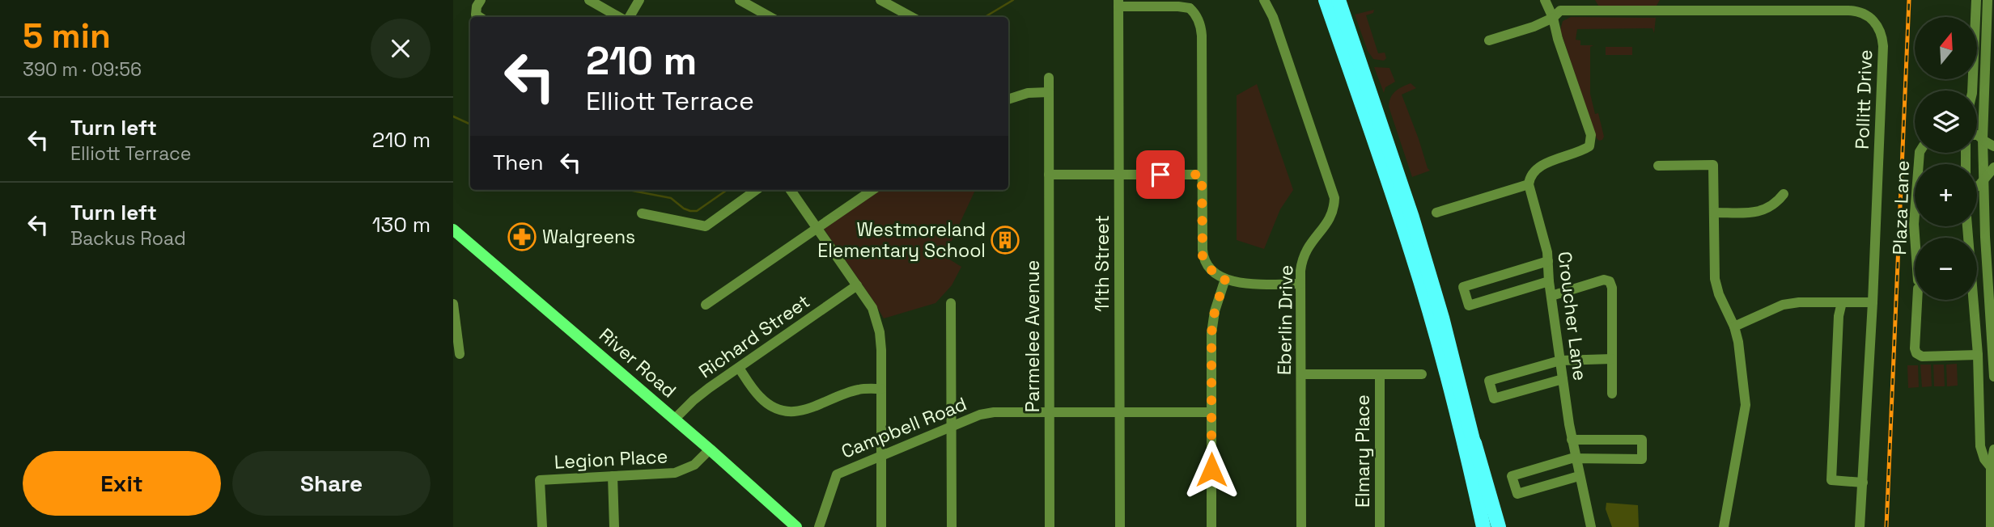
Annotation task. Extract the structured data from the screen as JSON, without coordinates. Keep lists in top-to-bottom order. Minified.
{"streets":{"main road":["River Road"],"street":["Pollitt Drive","Plaza Lane","11th Street","Croucher Lane","Eberlin Drive","Richard Street","Parmelee Avenue","Campbell Road","Elmary Place","Legion Place"]},"crossings":[["11th Street","Campbell Road"],["Richard Street","River Road"],["Parmelee Avenue","Campbell Road"],["River Road","Legion Place"]],"places":{"pharmacy":["Walgreens"],"building":["Westmoreland Elementary School"]},"north":"top","page":{"heading":["5 min","390 m · 09:56"],"map_buttons":["+","−"],"turn":["210 m","Elliott Terrace"],"list":[{"name":"Turn left","note":"Elliott Terrace","value":"210 m"},{"name":"Turn left","note":"Backus Road","value":"130 m"}],"then":"Then","buttons":["Exit","Share"]}}
